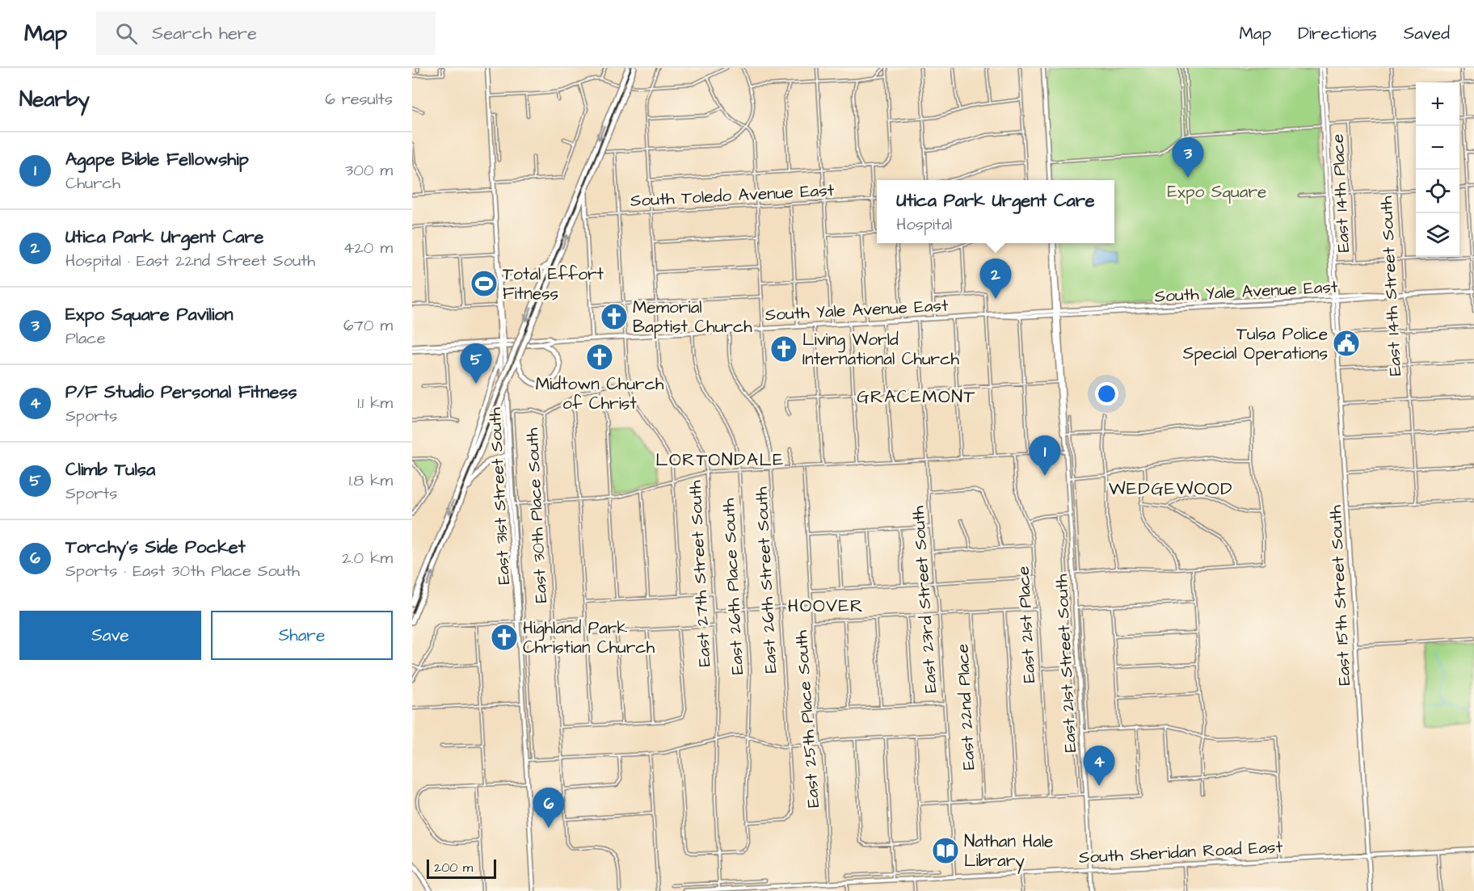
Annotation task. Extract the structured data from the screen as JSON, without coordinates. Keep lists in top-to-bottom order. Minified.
{"streets":{"main road":["South Yale Avenue East","East 31st Street South","East 15th Street South","East 21st Street South","South Sheridan Road East"],"street":["East 14th Place","South Toledo Avenue East","East 14th Street South","East 30th Place South","East 27th Street South","East 26th Street South","East 26th Place South","East 23rd Street South","East 21st Place","East 22nd Place","East 25th Place South"]},"crossings":[["South Toledo Avenue East","East 27th Street South"],["East 14th Street South","South Yale Avenue East"],["South Yale Avenue East","East 31st Street South"],["South Yale Avenue East","East 27th Street South"],["South Yale Avenue East","East 26th Street South"],["South Yale Avenue East","East 26th Place South"],["South Yale Avenue East","East 15th Street South"],["South Yale Avenue East","East 23rd Street South"],["South Yale Avenue East","East 21st Street South"],["East 31st Street South","East 30th Place South"],["East 27th Street South","East 26th Place South"],["East 27th Street South","South Sheridan Road East"],["East 26th Street South","East 26th Place South"],["East 15th Street South","South Sheridan Road East"],["East 23rd Street South","South Sheridan Road East"],["East 21st Street South","South Sheridan Road East"],["East 25th Place South","South Sheridan Road East"]],"districts":["GRACEMONT","LORTONDALE","WEDGEWOOD","HOOVER"],"parks":["Expo Square"],"places":{"sports":["Total Effort Fitness"],"church":["Memorial Baptist Church","Living World International Church","Midtown Church of Christ","Highland Park Christian Church"],"public building":["Tulsa Police Special Operations"],"library":["Nathan Hale Library"]},"scale_bar":"200 m","page":{"header":"Map","search":"Search here","nav":["Map","Directions","Saved"],"heading":["Nearby","6 results"],"map_buttons":["+","−"],"list":[{"mark":"1","name":"Agape Bible Fellowship","note":"Church","value":"300 m"},{"mark":"2","name":"Utica Park Urgent Care","note":"Hospital · East 22nd Street South","value":"420 m"},{"mark":"3","name":"Expo Square Pavilion","note":"Place","value":"670 m"},{"mark":"4","name":"P/F Studio Personal Fitness","note":"Sports","value":"1.1 km"},{"mark":"5","name":"Climb Tulsa","note":"Sports","value":"1.8 km"},{"mark":"6","name":"Torchy's Side Pocket","note":"Sports · East 30th Place South","value":"2.0 km"}],"pins":["3","2","5","1","4","6"],"popup":["Utica Park Urgent Care","Hospital"],"buttons":["Save","Share"],"scale":"200 m"}}
